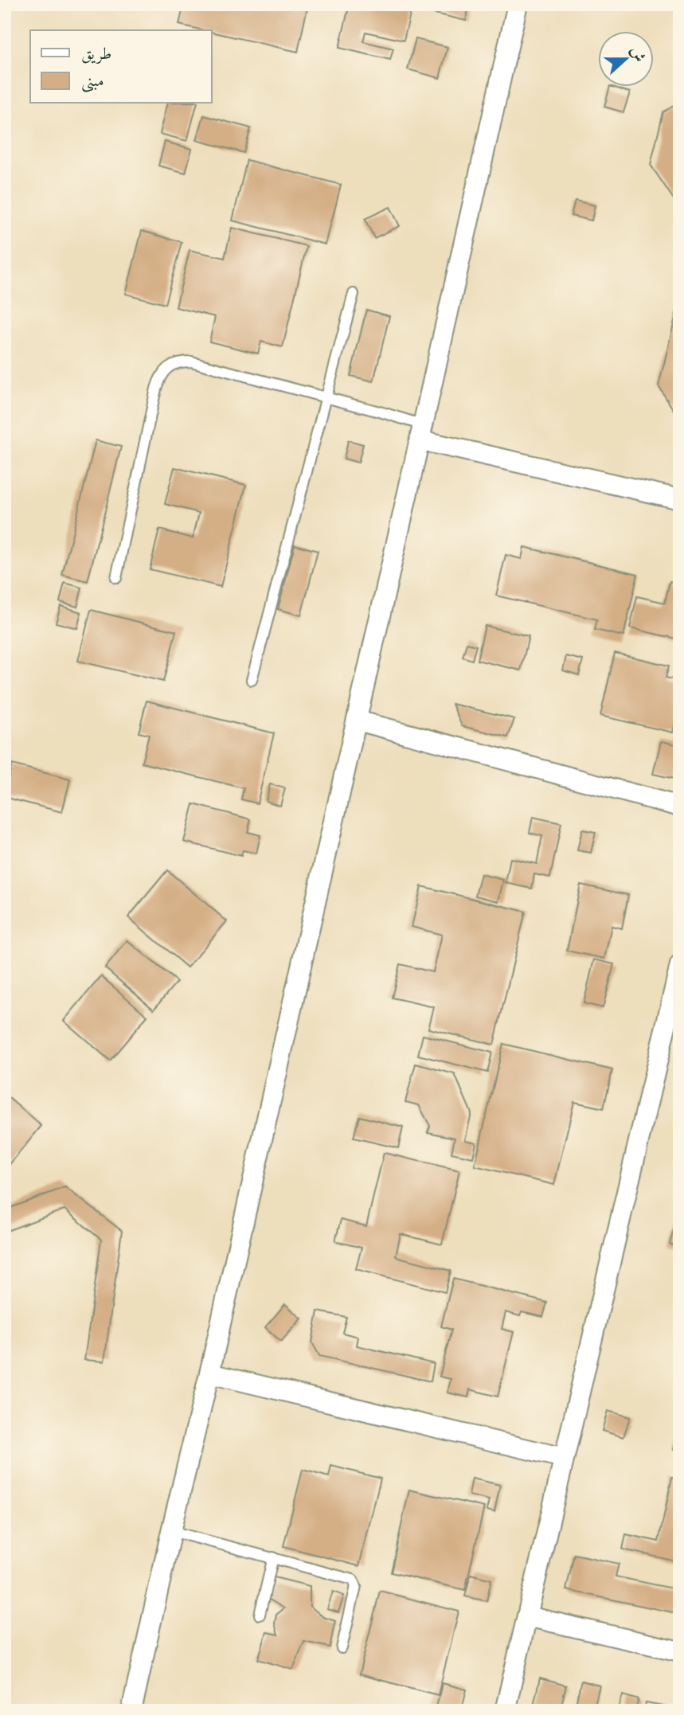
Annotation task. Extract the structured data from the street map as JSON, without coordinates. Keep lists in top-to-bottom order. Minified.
{"legend":["طريق","مبنى"],"north":"right"}
